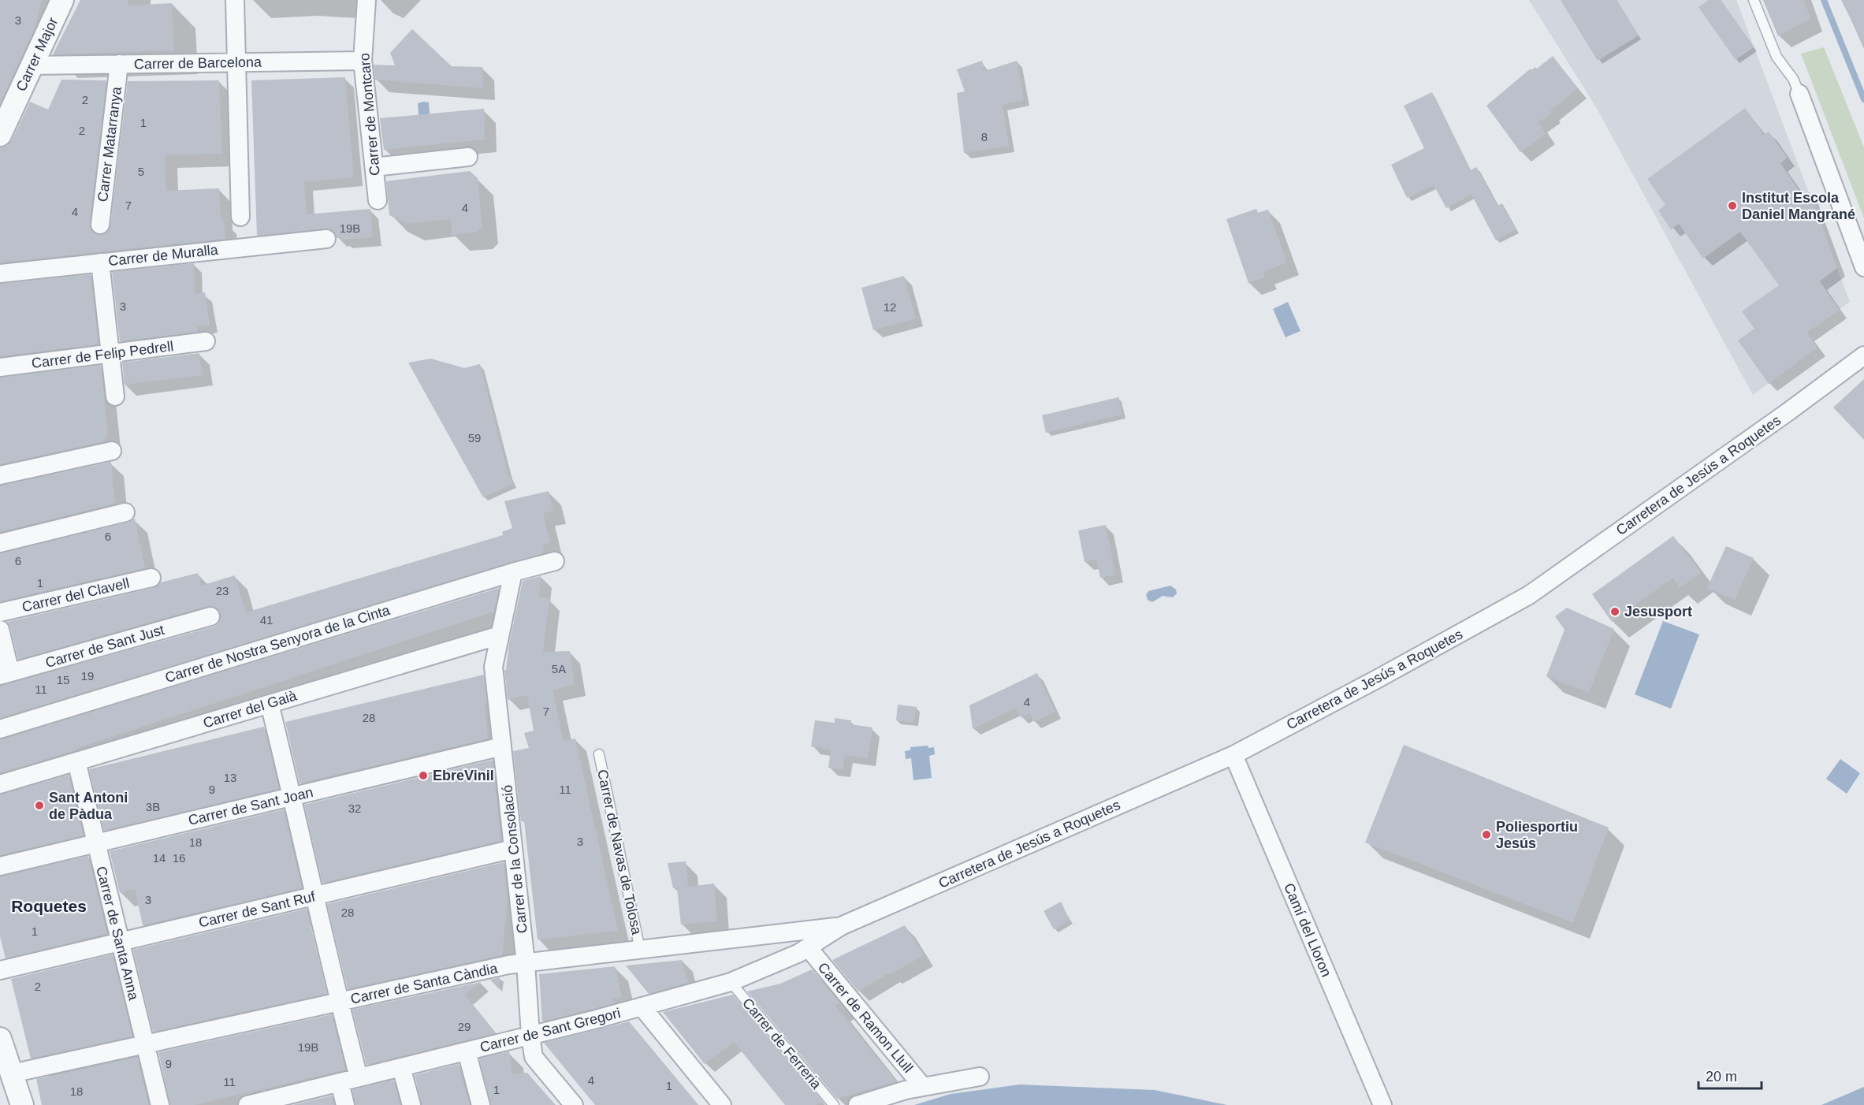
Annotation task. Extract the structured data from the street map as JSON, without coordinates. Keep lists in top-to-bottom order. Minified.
{"streets":{"street":["Carrer Major","Carrer de Barcelona","Carrer de Montcaro","Carrer Matarranya","Carrer de Muralla","Carrer de Felip Pedrell","Carretera de Jesús a Roquetes","Carrer del Clavell","Carrer de Nostra Senyora de la Cinta","Carrer de Sant Just","Carrer del Gaià","Carrer de Sant Joan","Carrer de la Consolació","Carrer de Sant Ruf","Camí del Lloron","Carrer de Santa Anna","Carrer de Santa Càndia","Carrer de Ramon Llull","Carrer de Sant Gregori"],"lane":["Carrer de Navas de Tolosa","Carrer de Ferreria"]},"crossings":[["Carrer Major","Carrer de Barcelona"],["Carrer de Barcelona","Carrer de Montcaro"],["Carrer de Barcelona","Carrer Matarranya"],["Carretera de Jesús a Roquetes","Camí del Lloron"],["Carretera de Jesús a Roquetes","Carrer de Santa Càndia"],["Carretera de Jesús a Roquetes","Carrer de Sant Gregori"],["Carrer de Nostra Senyora de la Cinta","Carrer de la Consolació"],["Carrer del Gaià","Carrer de la Consolació"],["Carrer del Gaià","Carrer de Santa Anna"],["Carrer de Sant Joan","Carrer de la Consolació"],["Carrer de Sant Joan","Carrer de Santa Anna"],["Carrer de Navas de Tolosa","Carrer de Santa Càndia"],["Carrer de la Consolació","Carrer de Sant Ruf"],["Carrer de la Consolació","Carrer de Santa Càndia"],["Carrer de la Consolació","Carrer de Sant Gregori"],["Carrer de Sant Ruf","Carrer de Santa Anna"],["Carrer de Santa Anna","Carrer de Santa Càndia"],["Carrer de Santa Càndia","Carrer de Sant Gregori"],["Carrer de Ramon Llull","Carrer de Sant Gregori"],["Carrer de Sant Gregori","Carrer de Ferreria"]],"districts":["Roquetes"],"places":["Institut Escola Daniel Mangrané","Jesusport","EbreVinil","Sant Antoni de Pàdua","Poliesportiu Jesús"],"house_numbers":["3","2","1","2","8","5","7","4","4","19B","3","12","59","6","6","1","23","41","5A","19","15","11","4","7","28","13","9","11","3B","32","3","18","14","16","3","28","1","2","29","19B","9","4","11","1","1","18"],"scale_bar":"20 m"}
